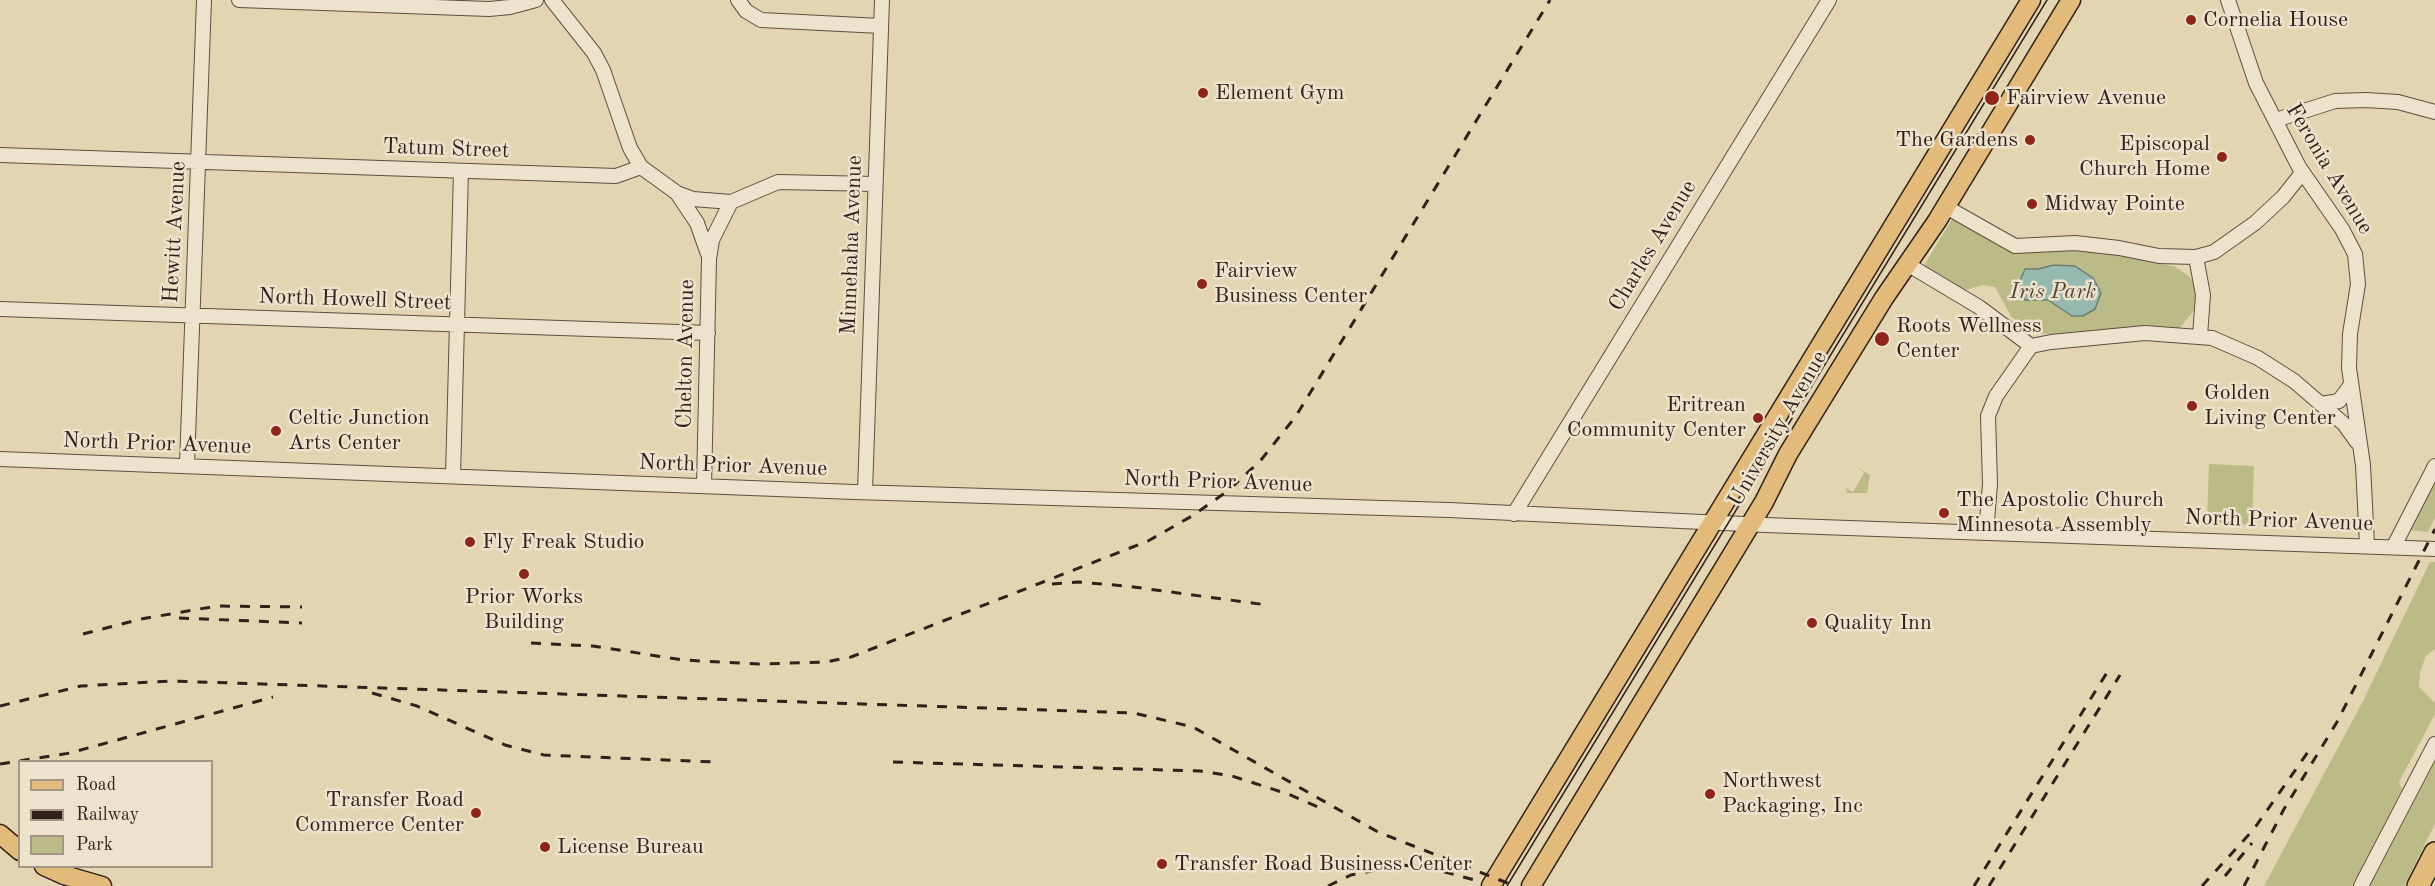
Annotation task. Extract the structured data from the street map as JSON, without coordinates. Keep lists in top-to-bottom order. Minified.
{"streets":{"main road":["University Avenue"],"street":["Tatum Street","Feronia Avenue","Hewitt Avenue","Minnehaha Avenue","Charles Avenue","North Howell Street","Chelton Avenue","North Prior Avenue"]},"crossings":[["Tatum Street","Hewitt Avenue"],["Feronia Avenue","North Prior Avenue"],["Hewitt Avenue","North Howell Street"],["Hewitt Avenue","North Prior Avenue"],["Minnehaha Avenue","North Prior Avenue"],["Charles Avenue","North Prior Avenue"],["North Howell Street","Chelton Avenue"],["Chelton Avenue","North Prior Avenue"],["University Avenue","North Prior Avenue"]],"parks":["Iris Park"],"places":["Cornelia House","Element Gym","Fairview Avenue","The Gardens","Episcopal Church Home","Midway Pointe","Fairview Business Center","Roots Wellness Center","Golden Living Center","Eritrean Community Center","Celtic Junction Arts Center","The Apostolic Church Minnesota Assembly","Fly Freak Studio","Prior Works Building","Quality Inn","Northwest Packaging, Inc","Transfer Road Commerce Center","License Bureau","Transfer Road Business Center"],"legend":["Road","Railway","Park"]}
